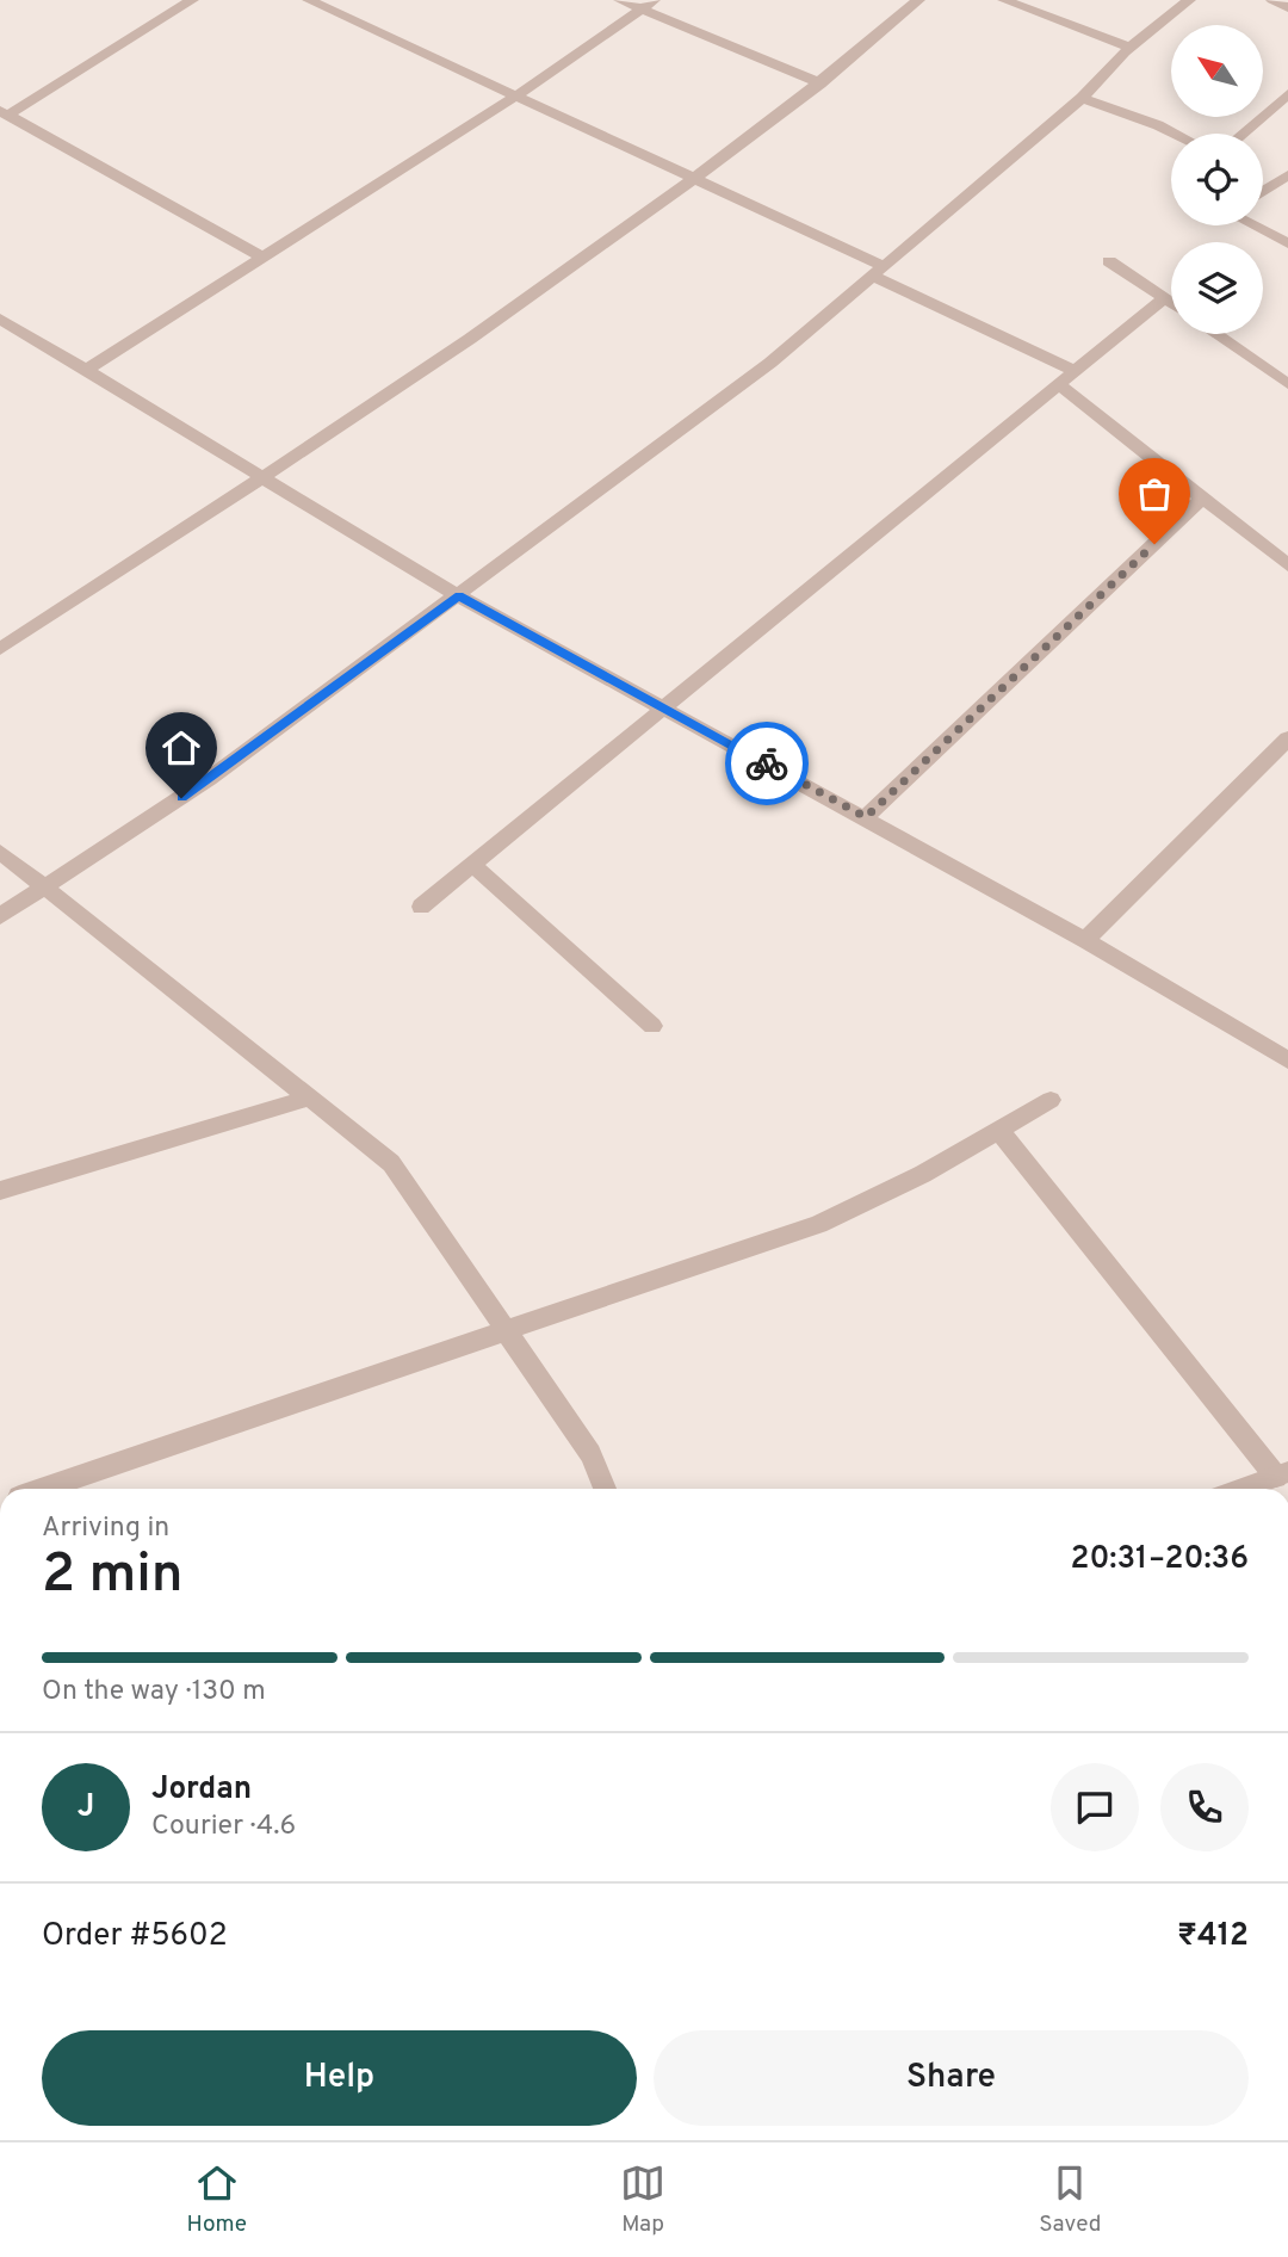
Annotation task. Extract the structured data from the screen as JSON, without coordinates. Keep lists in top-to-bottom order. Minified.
{"north":"top left","page":{"heading":["2 min","Arriving in","20:31–20:36"],"panel":["Jordan","Courier · 4.6","Order #5602","₹412"],"bar":"On the way · 130 m","round":"J","buttons":["Help","Share"],"tabs":["Home","Map","Saved"]}}
